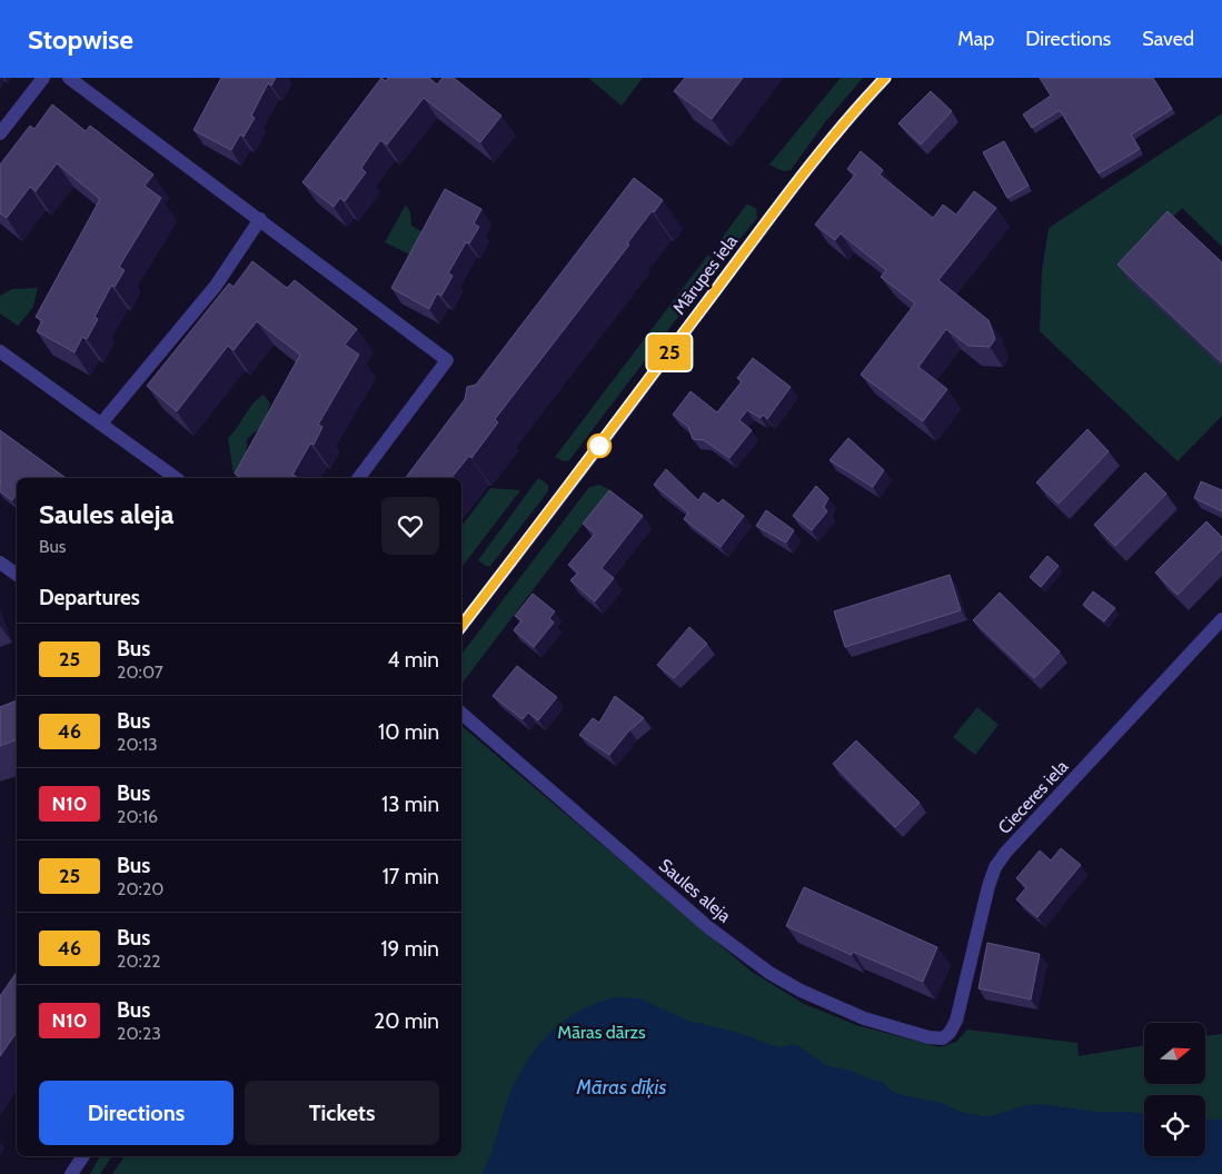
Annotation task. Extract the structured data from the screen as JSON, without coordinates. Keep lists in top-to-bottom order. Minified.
{"streets":{"street":["Mārupes iela","Cieceres iela","Saules aleja"]},"crossings":[["Cieceres iela","Saules aleja"]],"water":["Māras dīķis"],"parks":["Māras dārzs"],"lines":["bus line 25"],"north":"right","page":{"header":"Stopwise","nav":["Map","Directions","Saved"],"on_map":"25","heading":[["Saules aleja","Bus"],"Departures"],"list":[{"mark":"25","name":"Bus","note":"20:07","value":"4 min"},{"mark":"46","name":"Bus","note":"20:13","value":"10 min"},{"mark":"N10","name":"Bus","note":"20:16","value":"13 min"},{"mark":"25","name":"Bus","note":"20:20","value":"17 min"},{"mark":"46","name":"Bus","note":"20:22","value":"19 min"},{"mark":"N10","name":"Bus","note":"20:23","value":"20 min"}],"buttons":["Directions","Tickets"]}}
